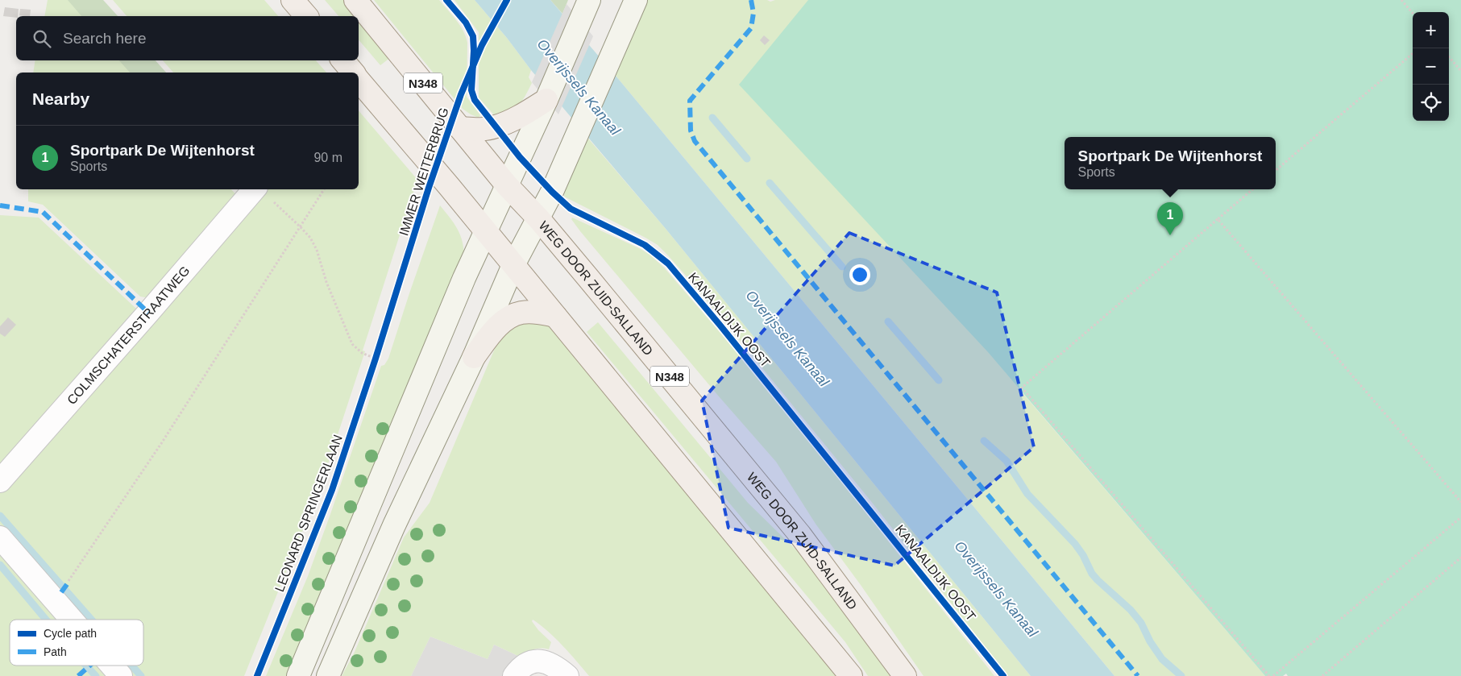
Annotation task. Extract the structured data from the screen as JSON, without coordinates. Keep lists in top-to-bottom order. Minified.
{"streets":{"main road":["N348","WEG DOOR ZUID-SALLAND"],"street":["COLMSCHATERSTRAATWEG"],"cycle path":["IMMER WEITERBRUG","KANAALDIJK OOST"]},"water":["Overijssels Kanaal"],"legend":["Cycle path","Path"],"page":{"map_buttons":["+","−"],"search":"Search here","heading":"Nearby","list":[{"mark":"1","name":"Sportpark De Wijtenhorst","note":"Sports","value":"90 m"}],"popup":["Sportpark De Wijtenhorst","Sports"],"pins":"1"}}
